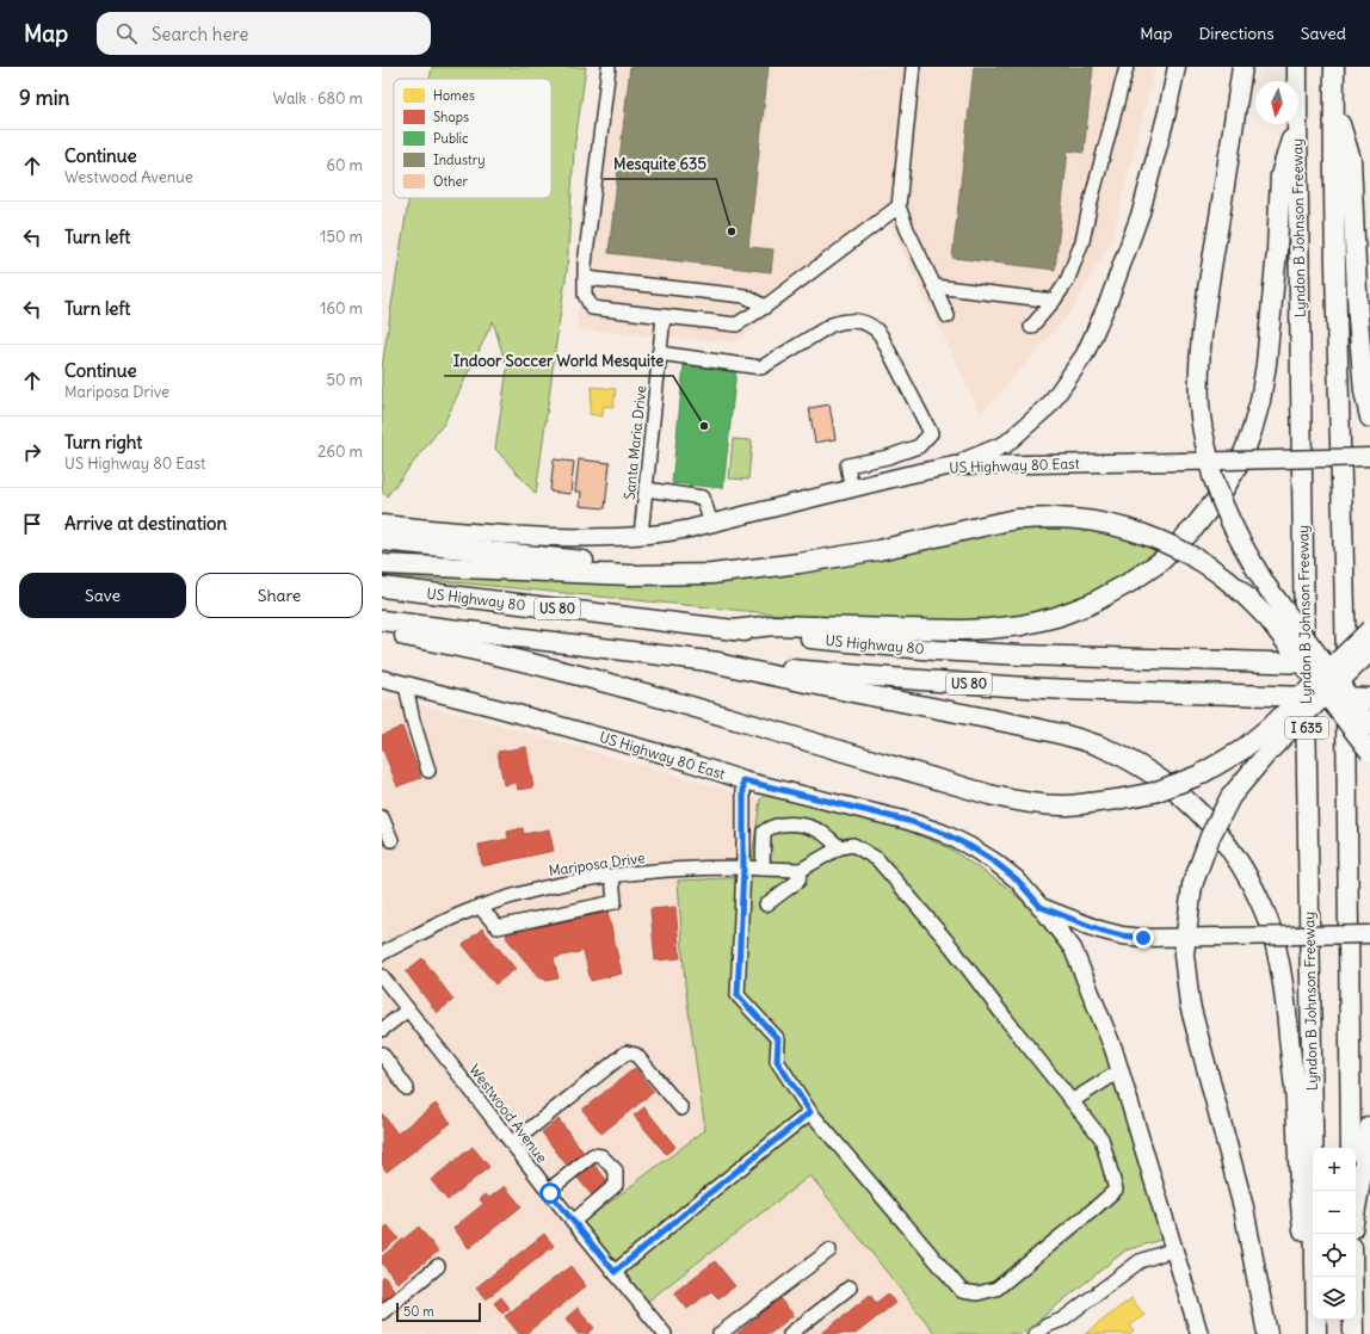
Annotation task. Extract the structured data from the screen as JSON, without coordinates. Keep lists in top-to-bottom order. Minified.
{"streets":{"highway":["Lyndon B Johnson Freeway","US Highway 80","US 80","I 635"],"main road":["US Highway 80 East"],"street":["Santa Maria Drive","Mariposa Drive","Westwood Avenue"]},"crossings":[["Santa Maria Drive","US Highway 80 East"]],"places":["Mesquite 635","Indoor Soccer World Mesquite"],"legend":["Homes","Shops","Public","Industry","Other"],"scale_bar":"50 m","north":"bottom","page":{"header":"Map","search":"Search here","nav":["Map","Directions","Saved"],"heading":["9 min","Walk · 680 m"],"list":[["Continue","Westwood Avenue","60 m"],["Turn left","150 m"],["Turn left","160 m"],["Continue","Mariposa Drive","50 m"],["Turn right","US Highway 80 East","260 m"],"Arrive at destination"],"buttons":["Save","Share"],"map_buttons":["+","−"],"scale":"50 m"}}
